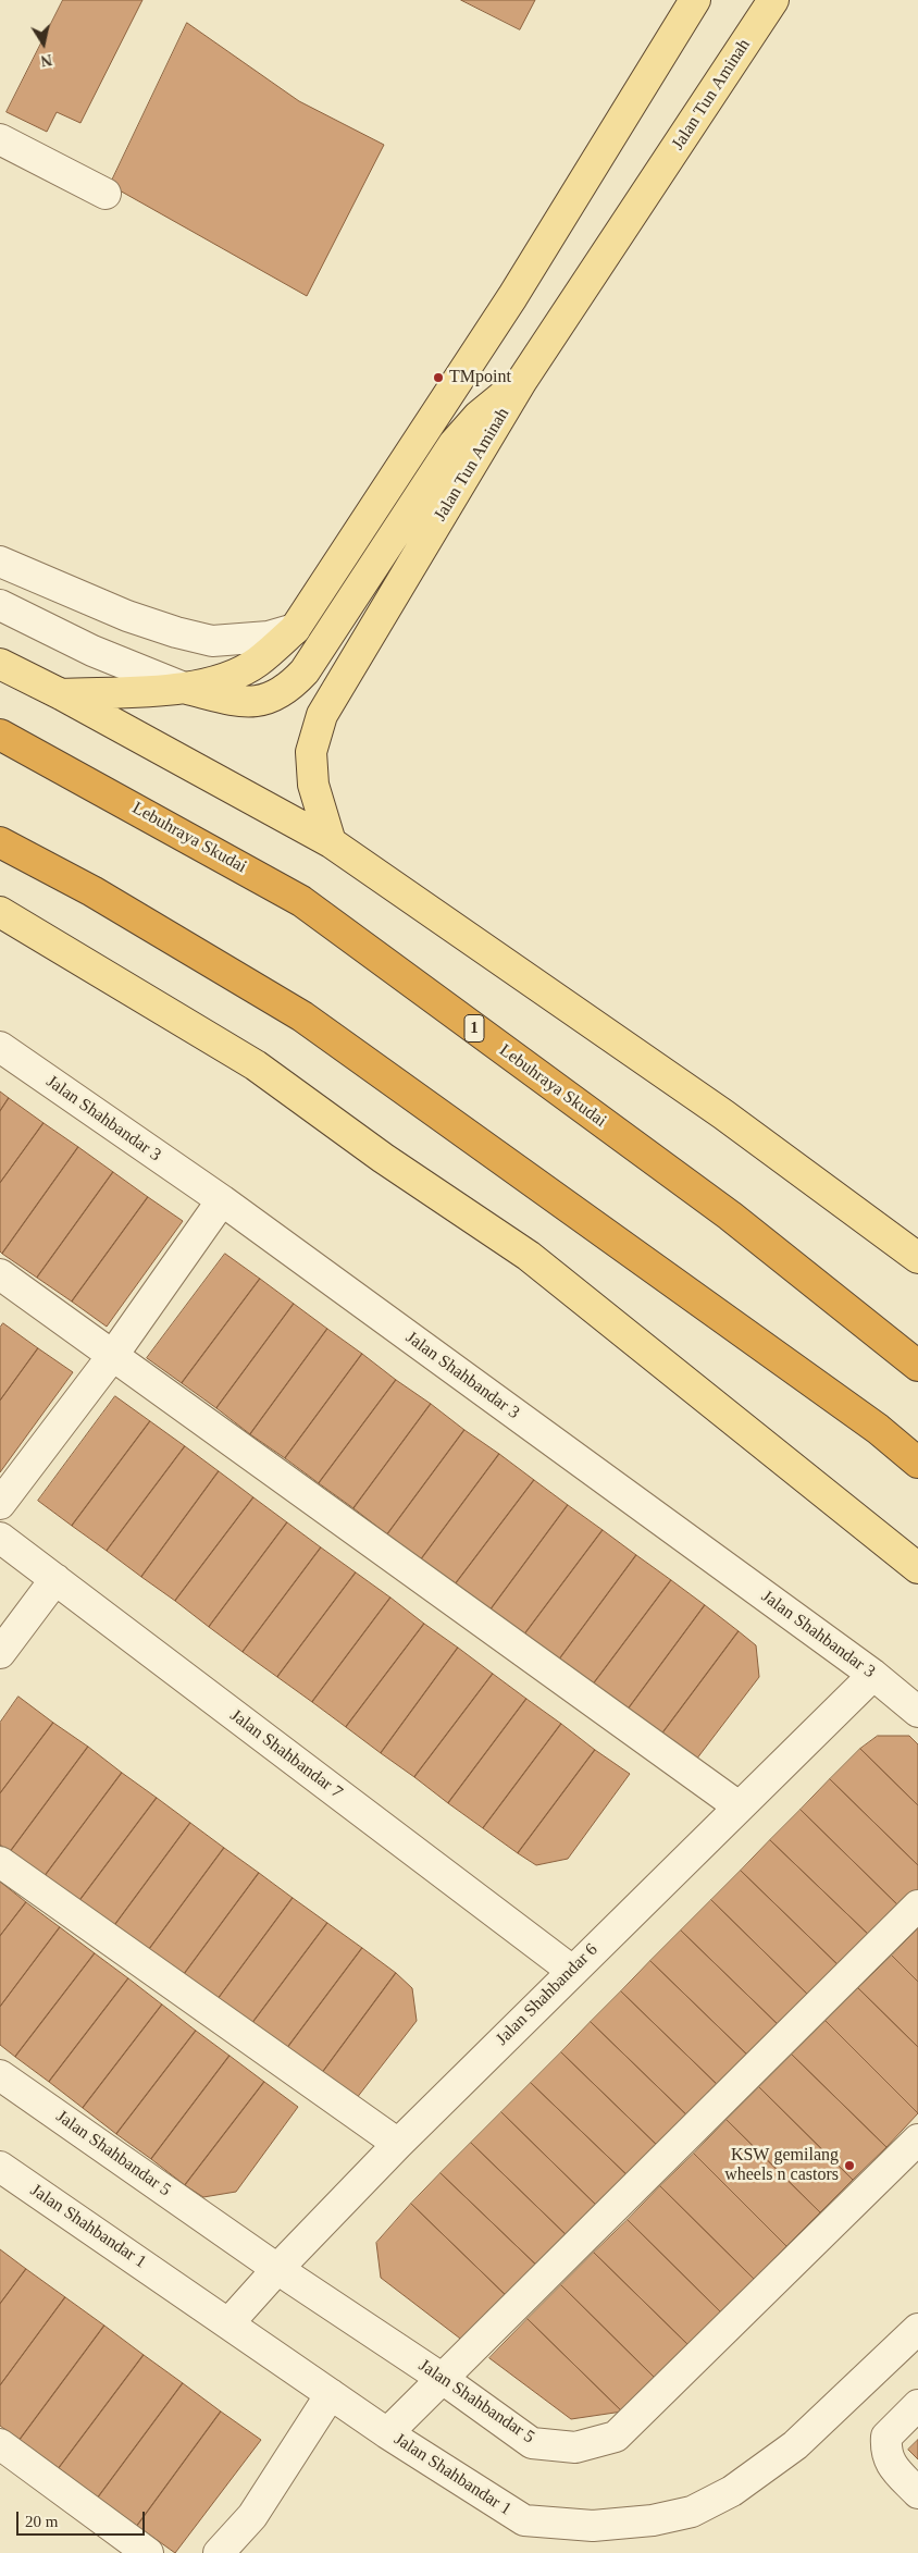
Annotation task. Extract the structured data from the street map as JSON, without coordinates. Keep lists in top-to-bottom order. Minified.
{"streets":{"highway":["Lebuhraya Skudai","1"],"main road":["Jalan Tun Aminah"],"street":["Jalan Shahbandar 3","Jalan Shahbandar 7","Jalan Shahbandar 6","Jalan Shahbandar 5","Jalan Shahbandar 1"]},"crossings":[["Jalan Shahbandar 3","Jalan Shahbandar 6"],["Jalan Shahbandar 7","Jalan Shahbandar 6"],["Jalan Shahbandar 6","Jalan Shahbandar 5"],["Jalan Shahbandar 6","Jalan Shahbandar 1"]],"places":["TMpoint","KSW gemilang wheels n castors"],"scale_bar":"20 m","north":"bottom"}
